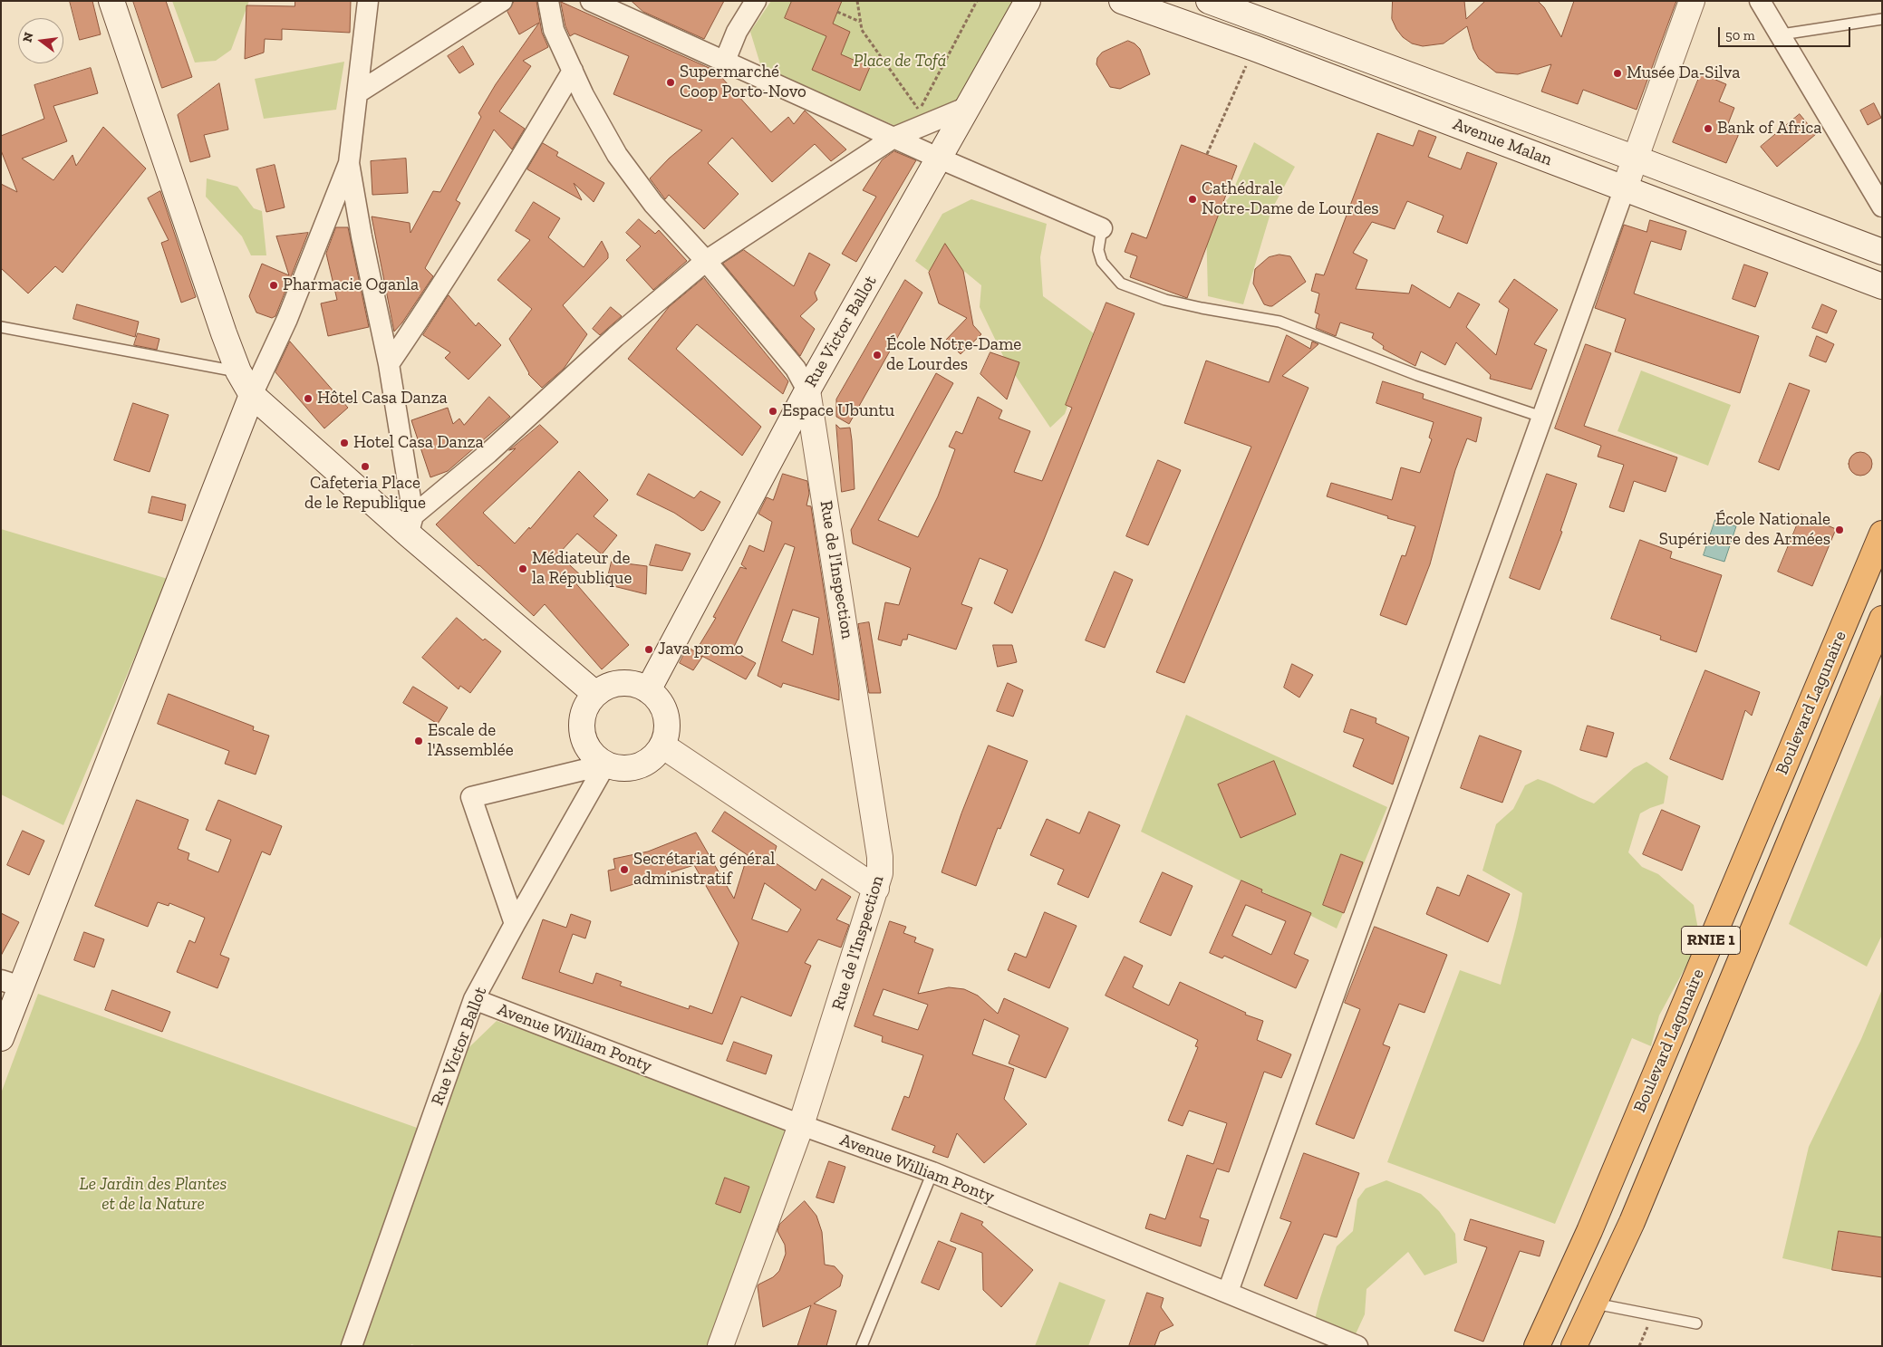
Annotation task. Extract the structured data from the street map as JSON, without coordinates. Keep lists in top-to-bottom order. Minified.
{"streets":{"highway":["Boulevard Lagunaire","RNIE 1"],"main road":["Avenue Malan","Rue Victor Ballot","Rue de l'Inspection"],"street":["Avenue William Ponty"]},"crossings":[["Rue Victor Ballot","Rue de l'Inspection"],["Rue Victor Ballot","Avenue William Ponty"],["Rue de l'Inspection","Avenue William Ponty"]],"parks":["Place de Tofá","Le Jardin des Plantes et de la Nature"],"places":["Musée Da-Silva","Supermarché Coop Porto-Novo","Bank of Africa","Cathédrale Notre-Dame de Lourdes","Pharmacie Oganla","École Notre-Dame de Lourdes","Hôtel Casa Danza","Espace Ubuntu","Hotel Casa Danza","Cafeteria Place de le Republique","École Nationale Supérieure des Armées","Médiateur de la République","Java promo","Escale de l'Assemblée","Secrétariat général administratif"],"scale_bar":"50 m","north":"left"}
